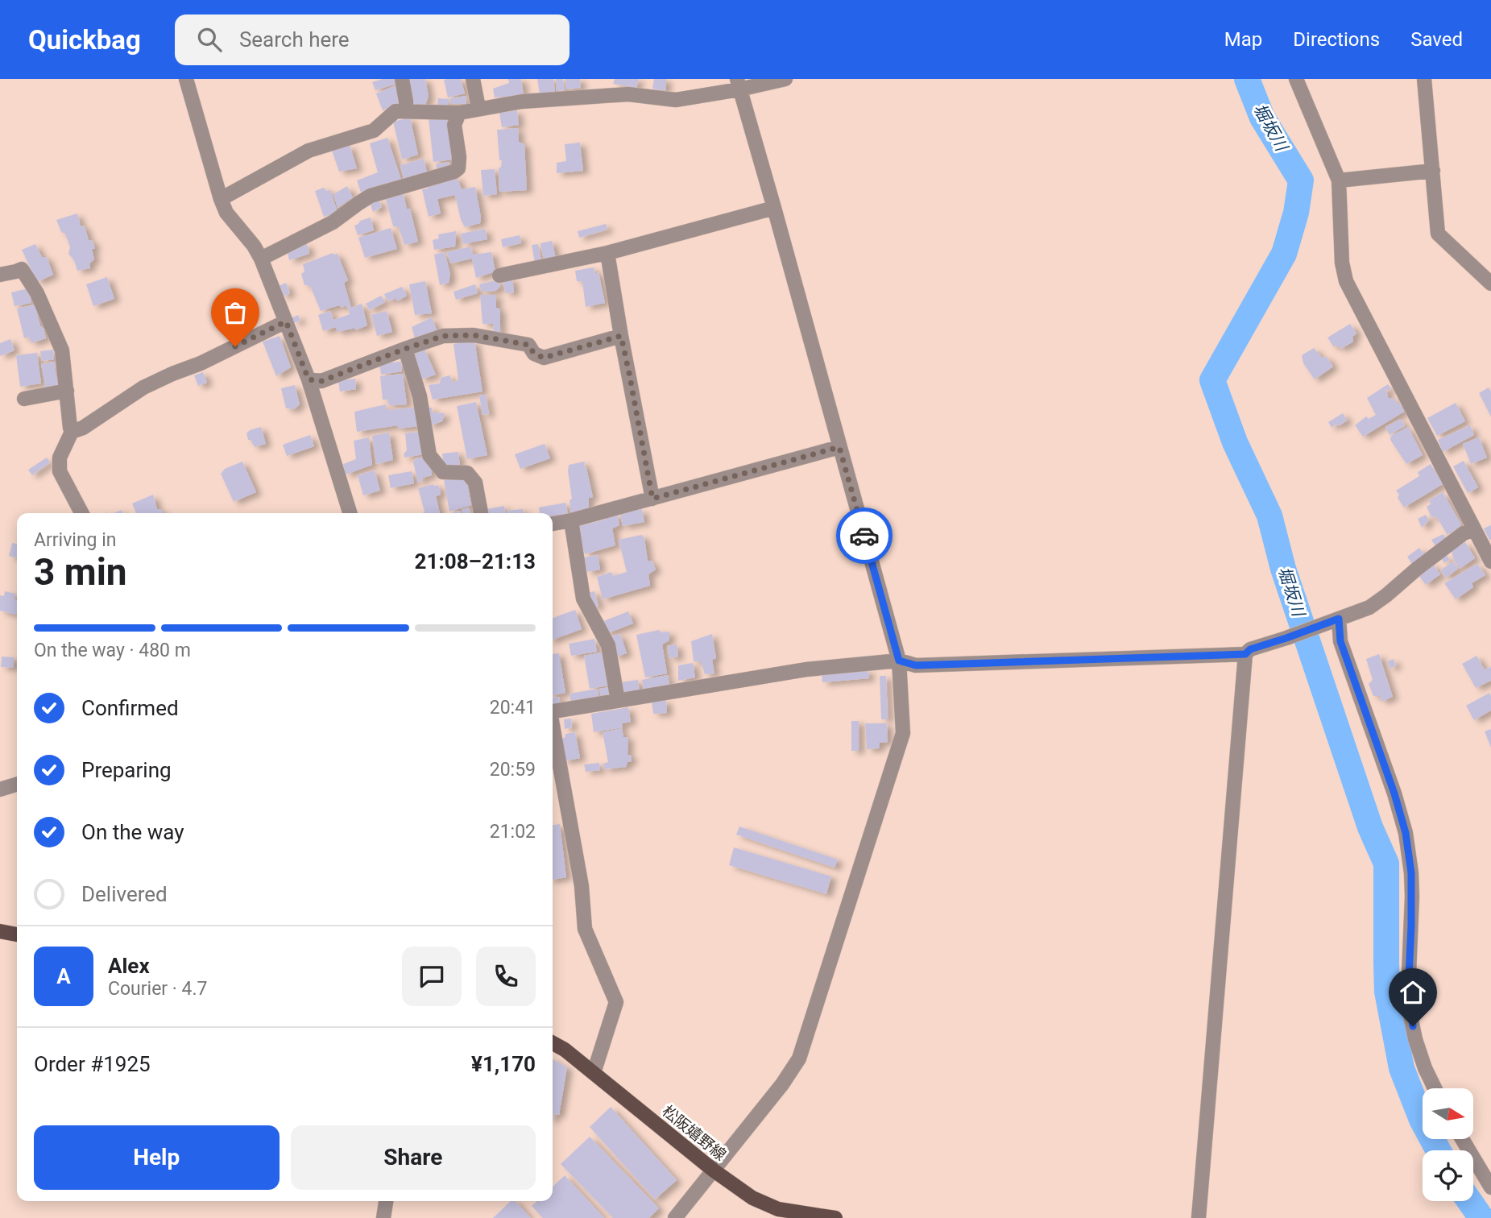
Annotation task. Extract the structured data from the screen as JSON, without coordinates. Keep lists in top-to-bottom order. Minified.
{"streets":{"main road":["松阪嬉野線"]},"water":["堀坂川"],"north":"right","page":{"header":"Quickbag","search":"Search here","nav":["Map","Directions","Saved"],"heading":["3 min","Arriving in","21:08–21:13"],"panel":["Alex","Courier · 4.7","Order #1925","¥1,170"],"bar":"On the way · 480 m","list":[["Confirmed","20:41"],["Preparing","20:59"],["On the way","21:02"],"Delivered"],"round":"A","buttons":["Help","Share"]}}
